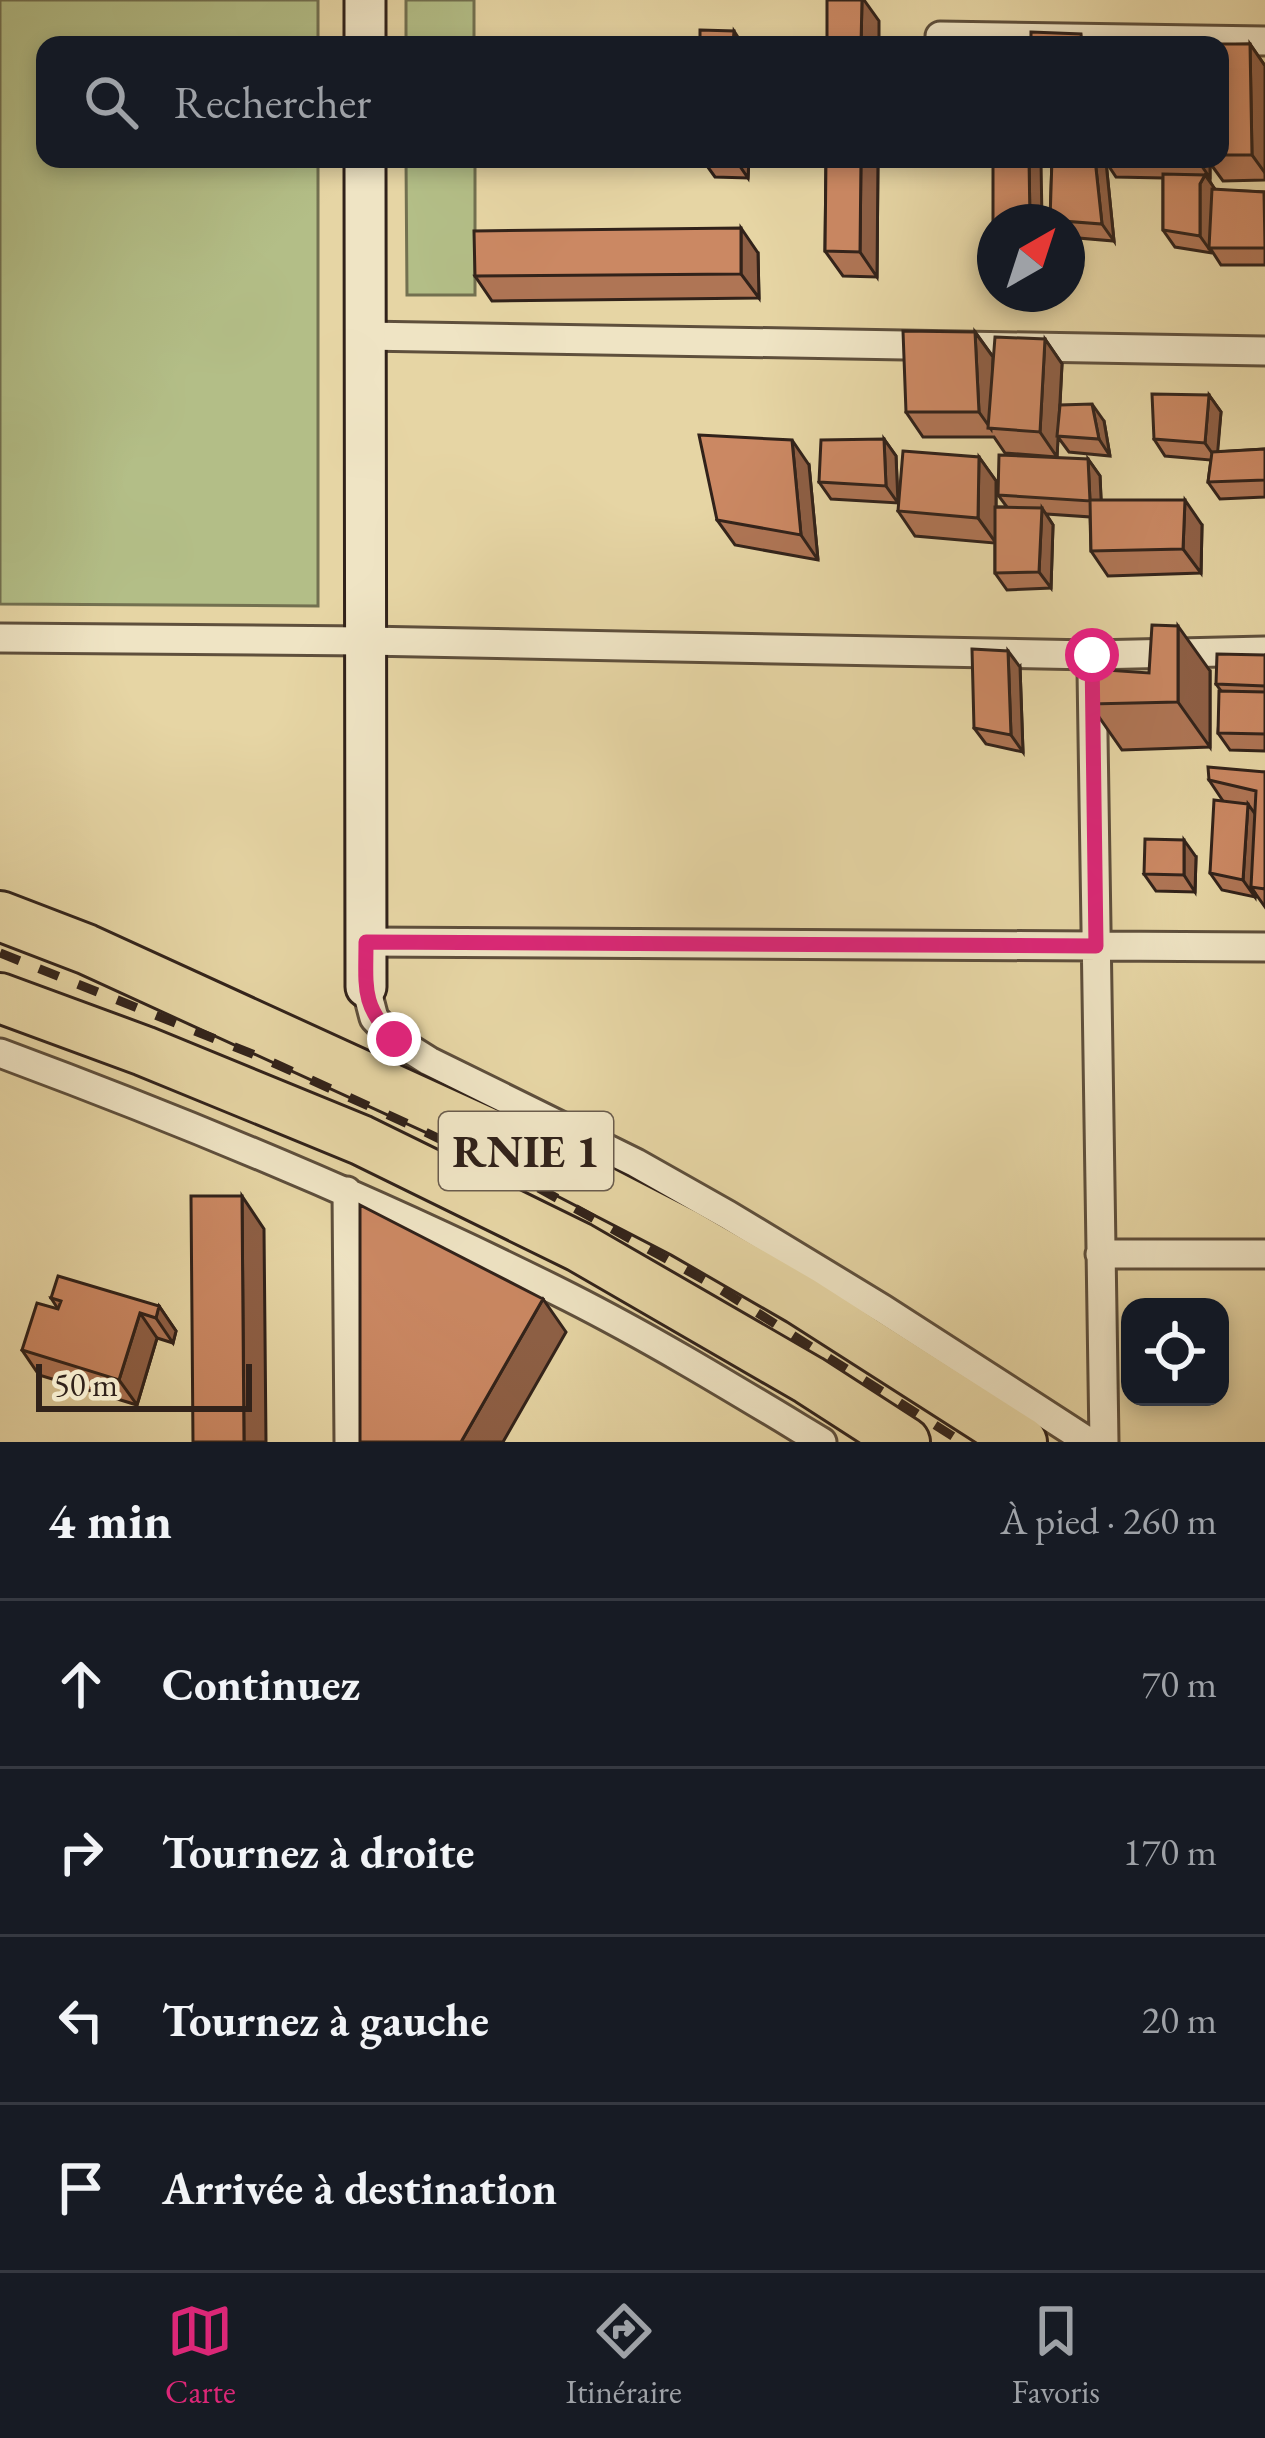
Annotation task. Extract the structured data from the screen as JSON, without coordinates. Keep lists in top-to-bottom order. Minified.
{"streets":{"highway":["RNIE 1"]},"scale_bar":"50 m","north":"top right","page":{"search":"Rechercher","scale":"50 m","heading":["4 min","À pied · 260 m"],"list":[["Continuez","70 m"],["Tournez à droite","170 m"],["Tournez à gauche","20 m"],"Arrivée à destination"],"nav":["Carte","Itinéraire","Favoris"]}}
